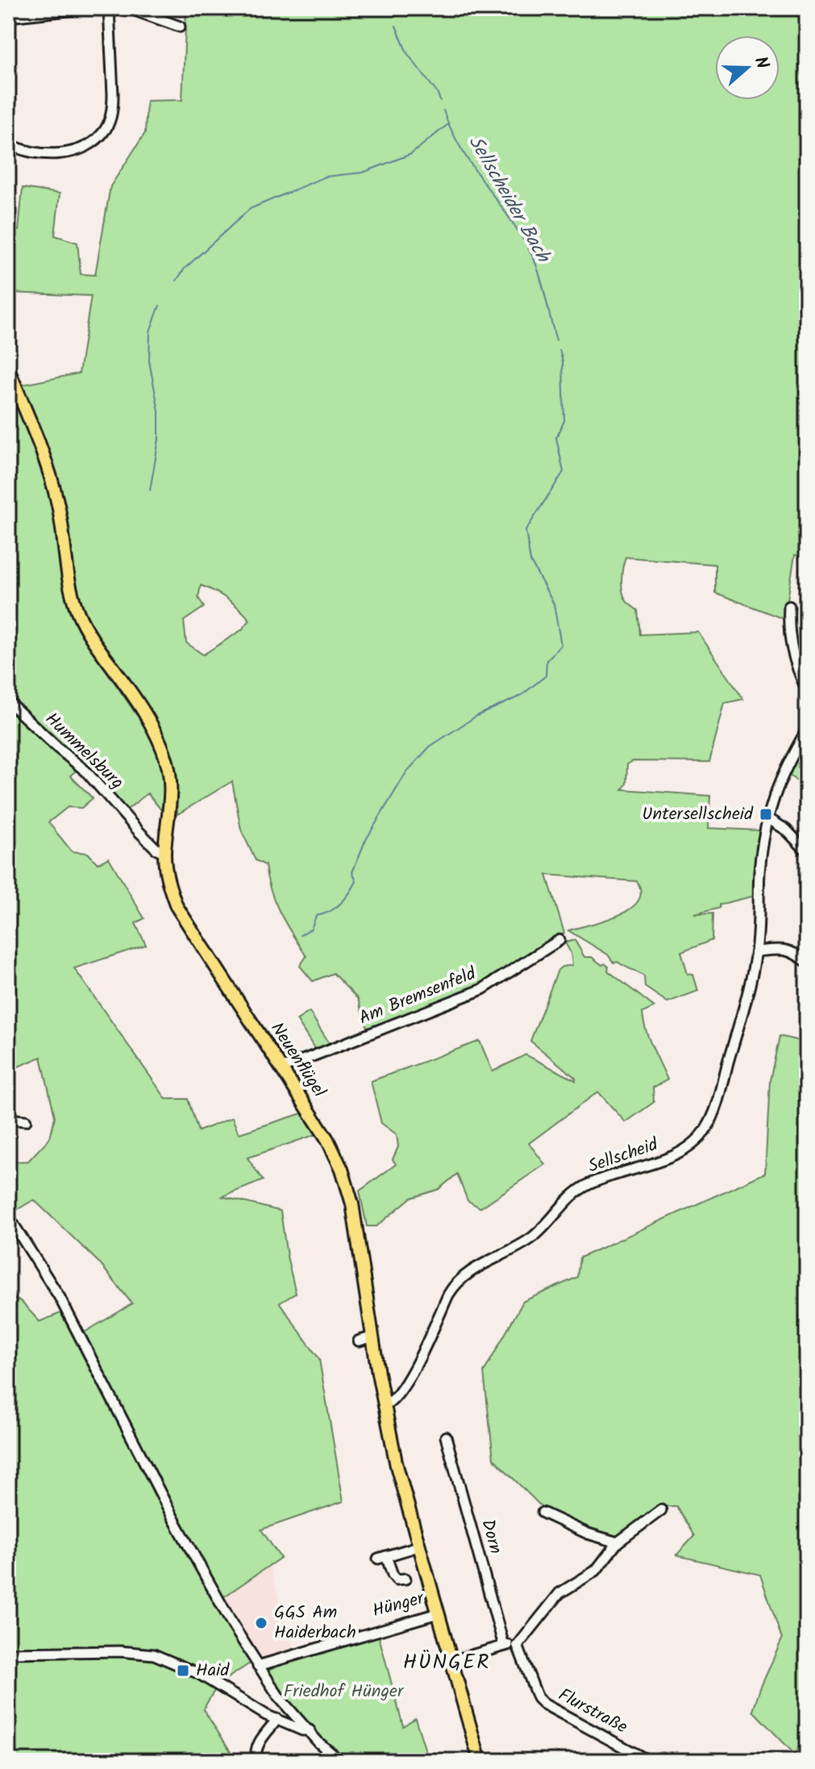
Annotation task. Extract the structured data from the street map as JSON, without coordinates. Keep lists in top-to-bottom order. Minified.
{"streets":{"main road":["Neuenflügel","Hünger"],"street":["Hummelsburg","Am Bremsenfeld","Sellscheid","Dorn","Flurstraße"]},"crossings":[["Hummelsburg","Neuenflügel"],["Am Bremsenfeld","Neuenflügel"],["Neuenflügel","Sellscheid"],["Neuenflügel","Hünger"],["Sellscheid","Hünger"]],"districts":["HÜNGER"],"water":["Sellscheider Bach"],"parks":["Friedhof Hünger"],"places":{"transit":["Untersellscheid","Haid"],"other":["GGS Am Haiderbach"]},"north":"right"}
